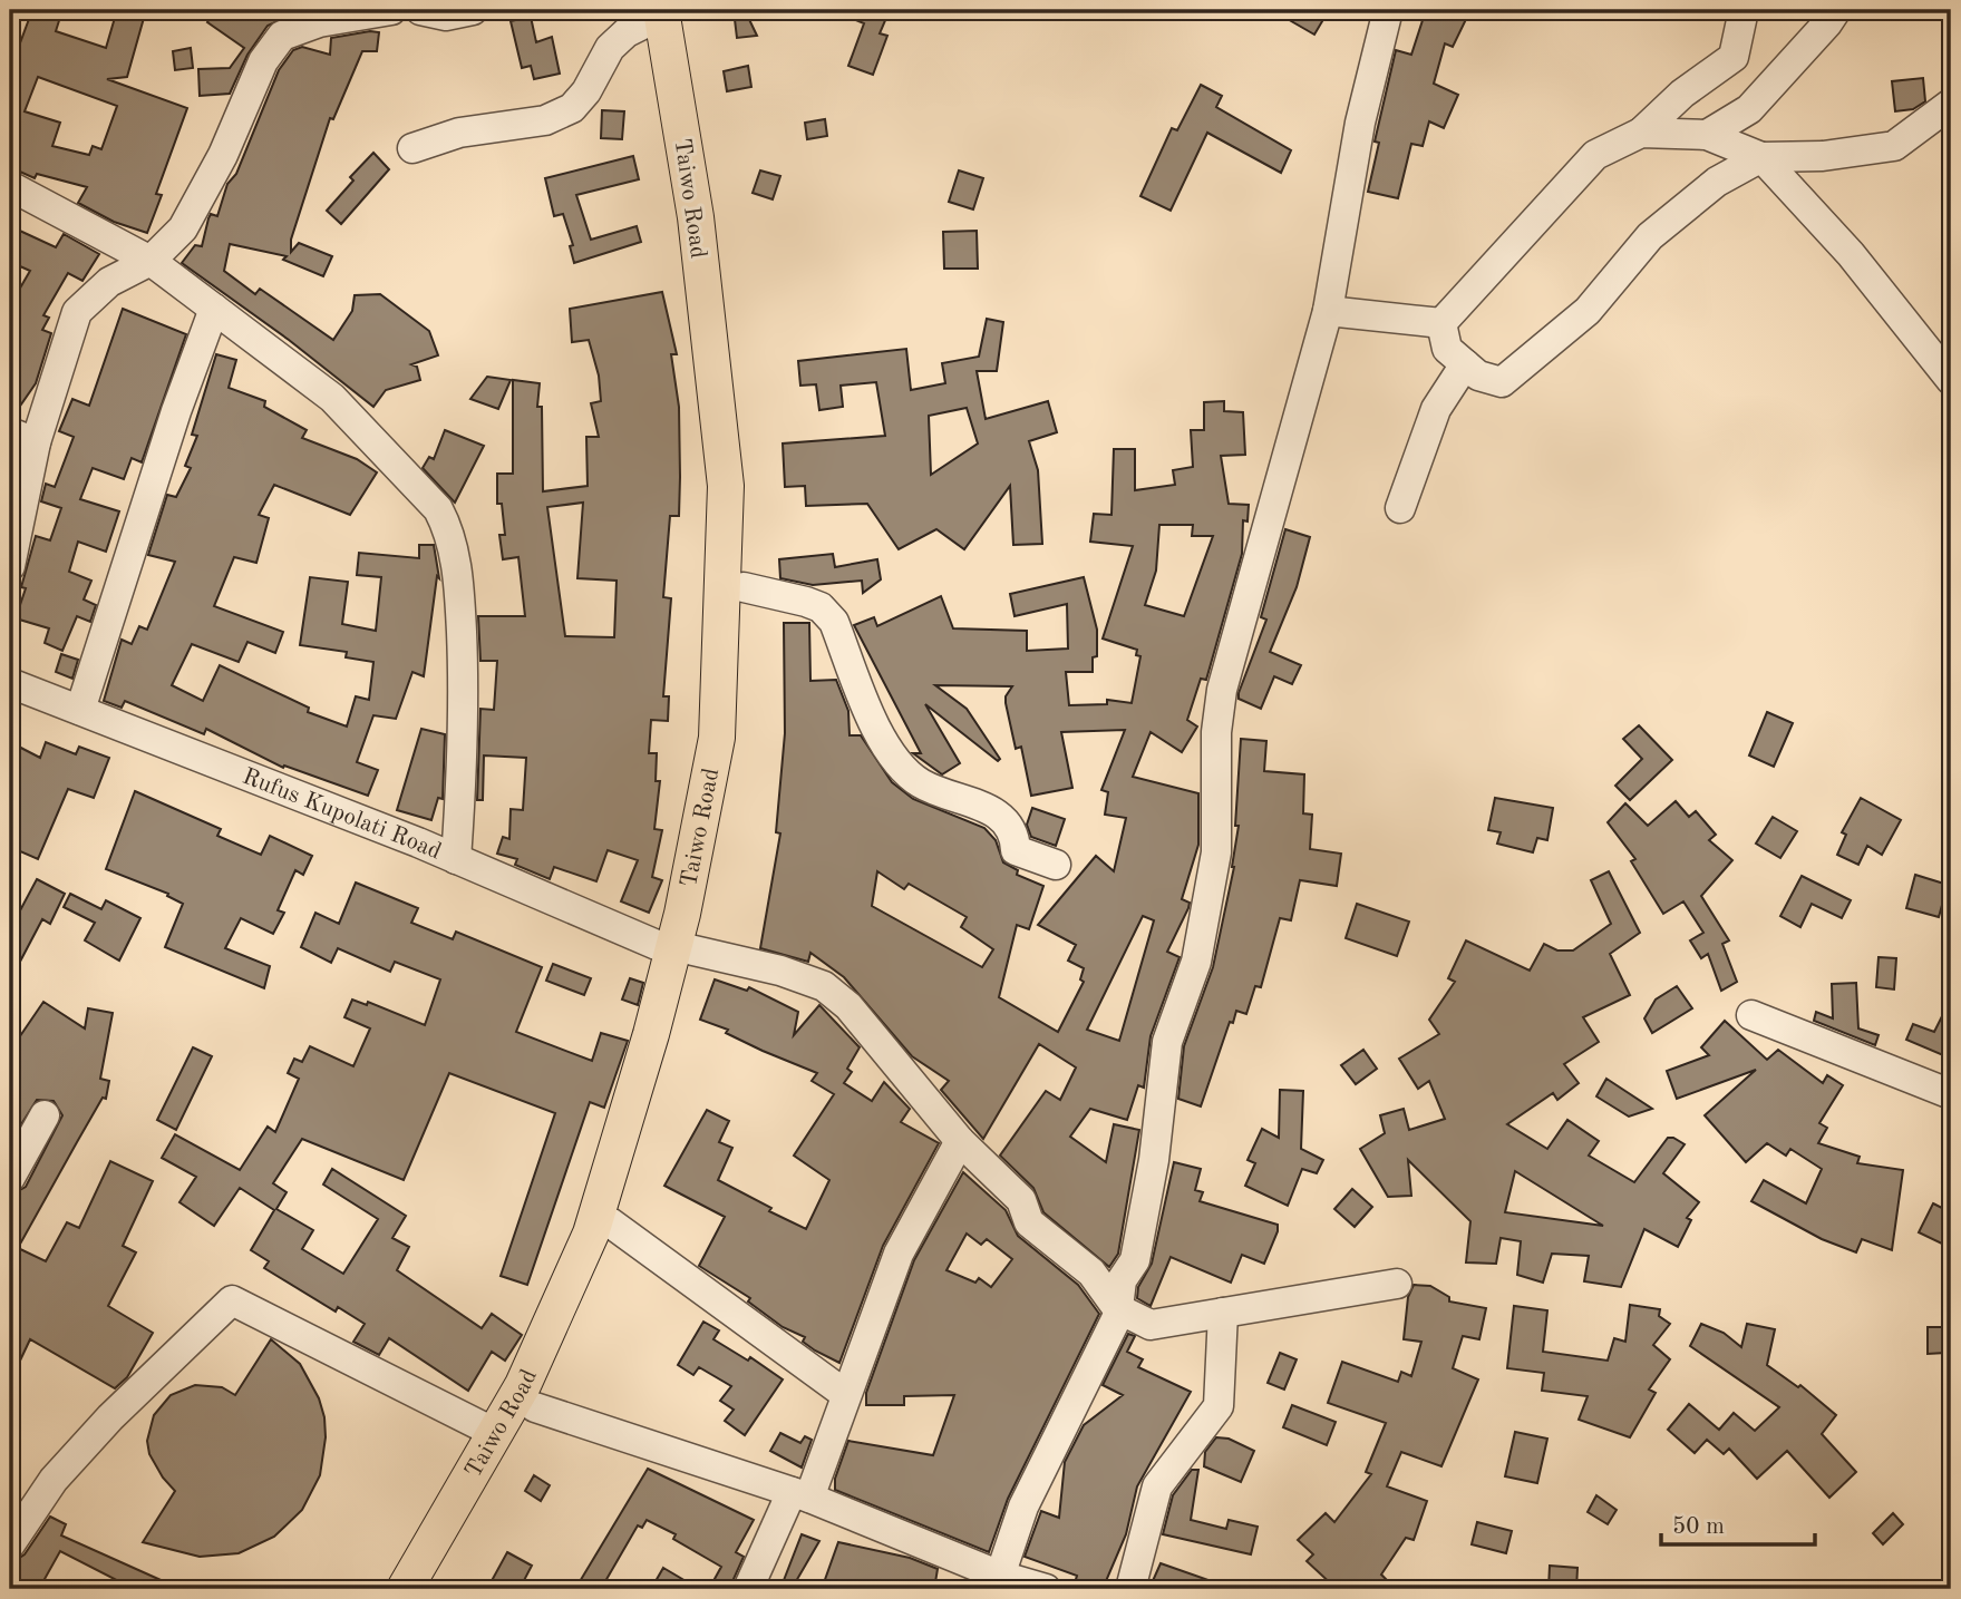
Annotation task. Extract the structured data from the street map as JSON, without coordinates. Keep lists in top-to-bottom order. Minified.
{"streets":{"main road":["Taiwo Road"],"street":["Rufus Kupolati Road"]},"crossings":[["Taiwo Road","Rufus Kupolati Road"]],"scale_bar":"50 m"}
